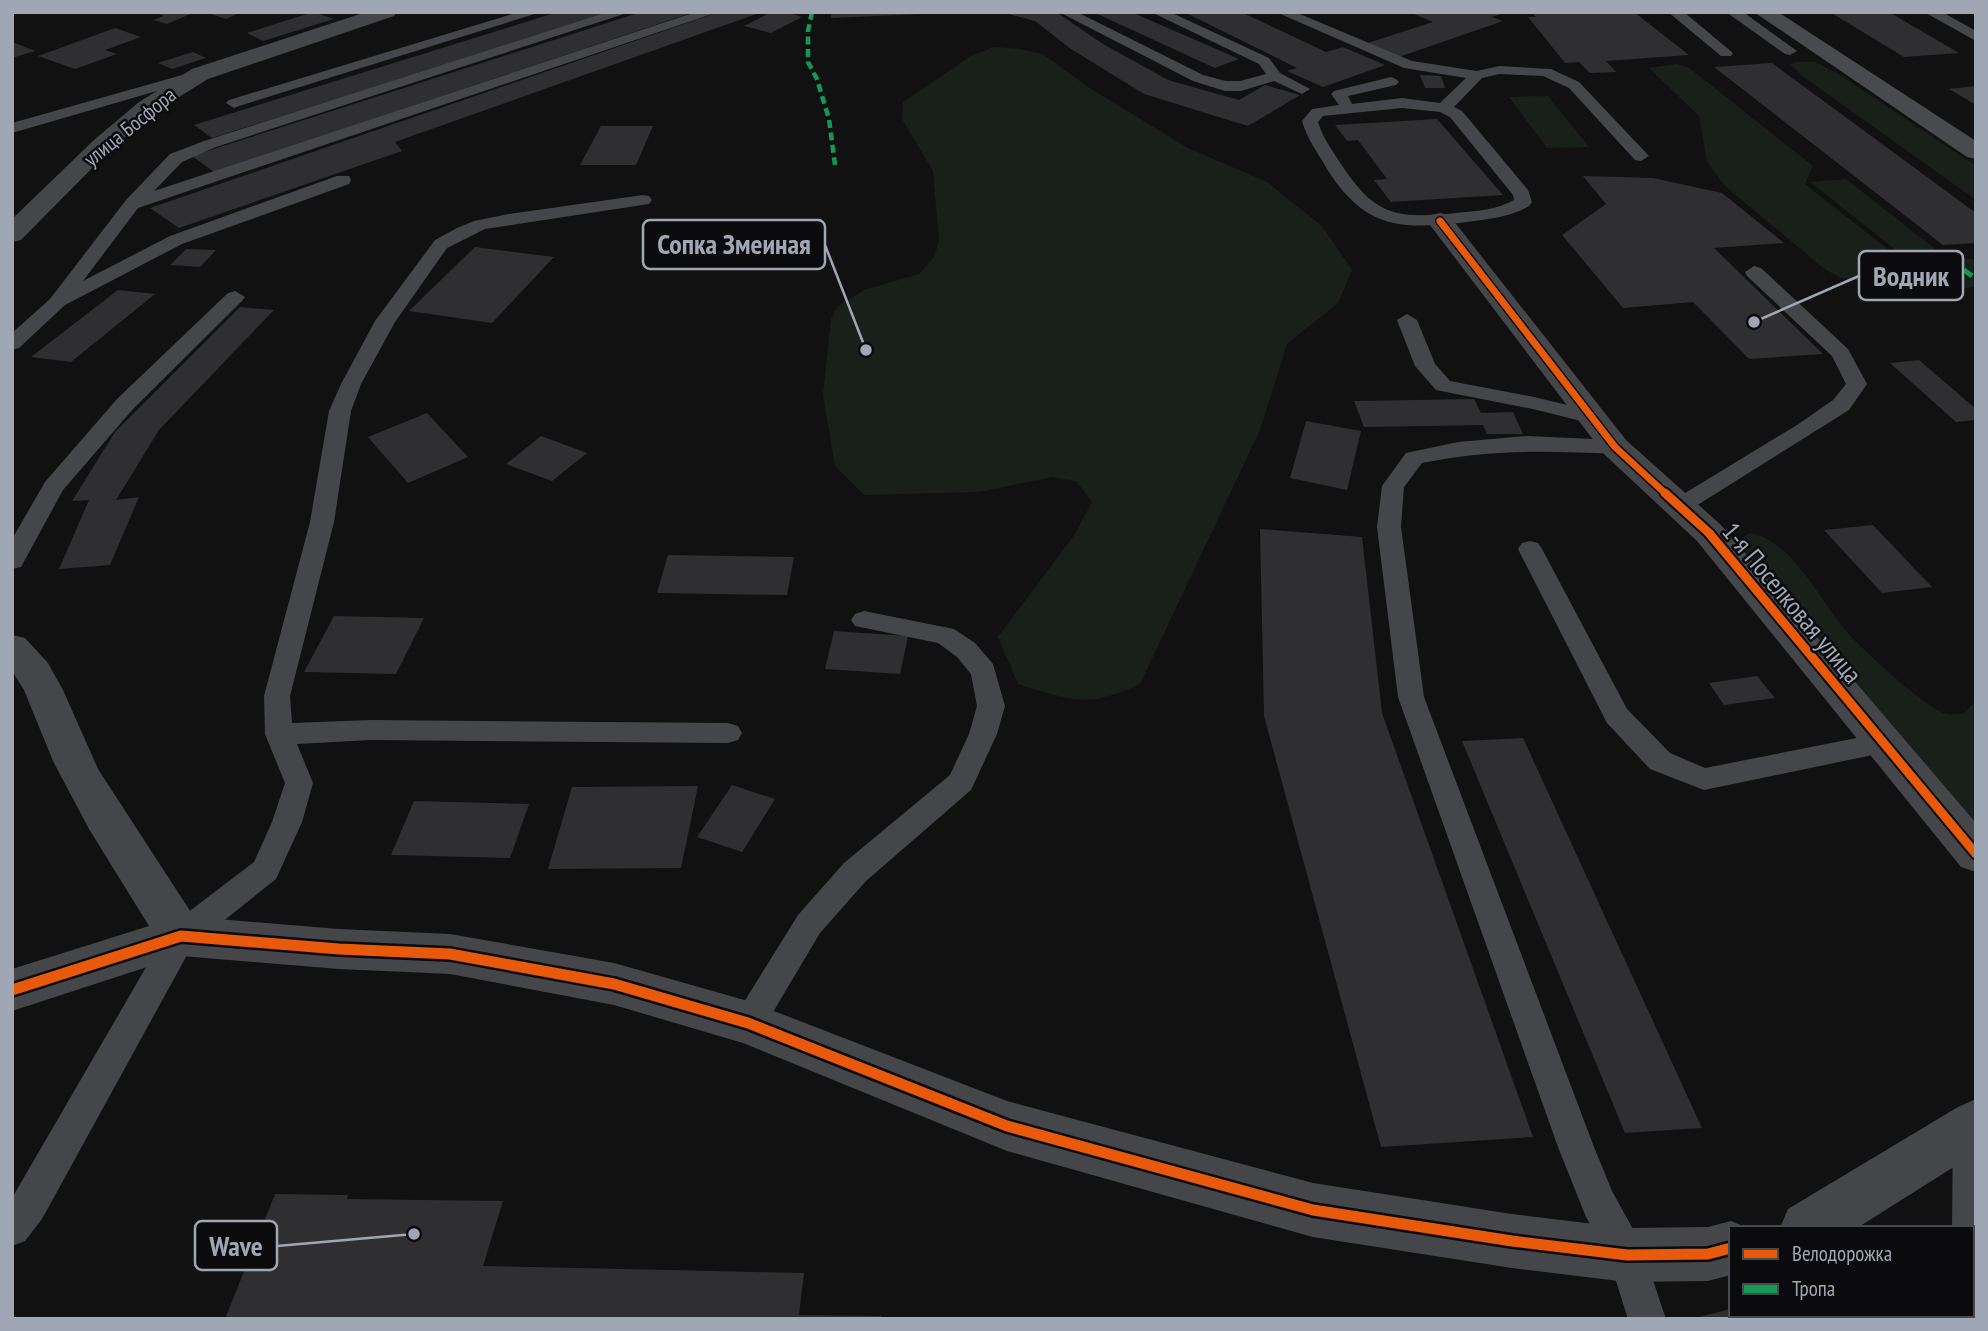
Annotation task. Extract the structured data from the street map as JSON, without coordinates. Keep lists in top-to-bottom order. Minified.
{"streets":{"street":["улица Босфора","1-я Поселковая улица"]},"places":["Водник","Сопка Змеиная","Wave"],"legend":["Велодорожка","Тропа"]}
